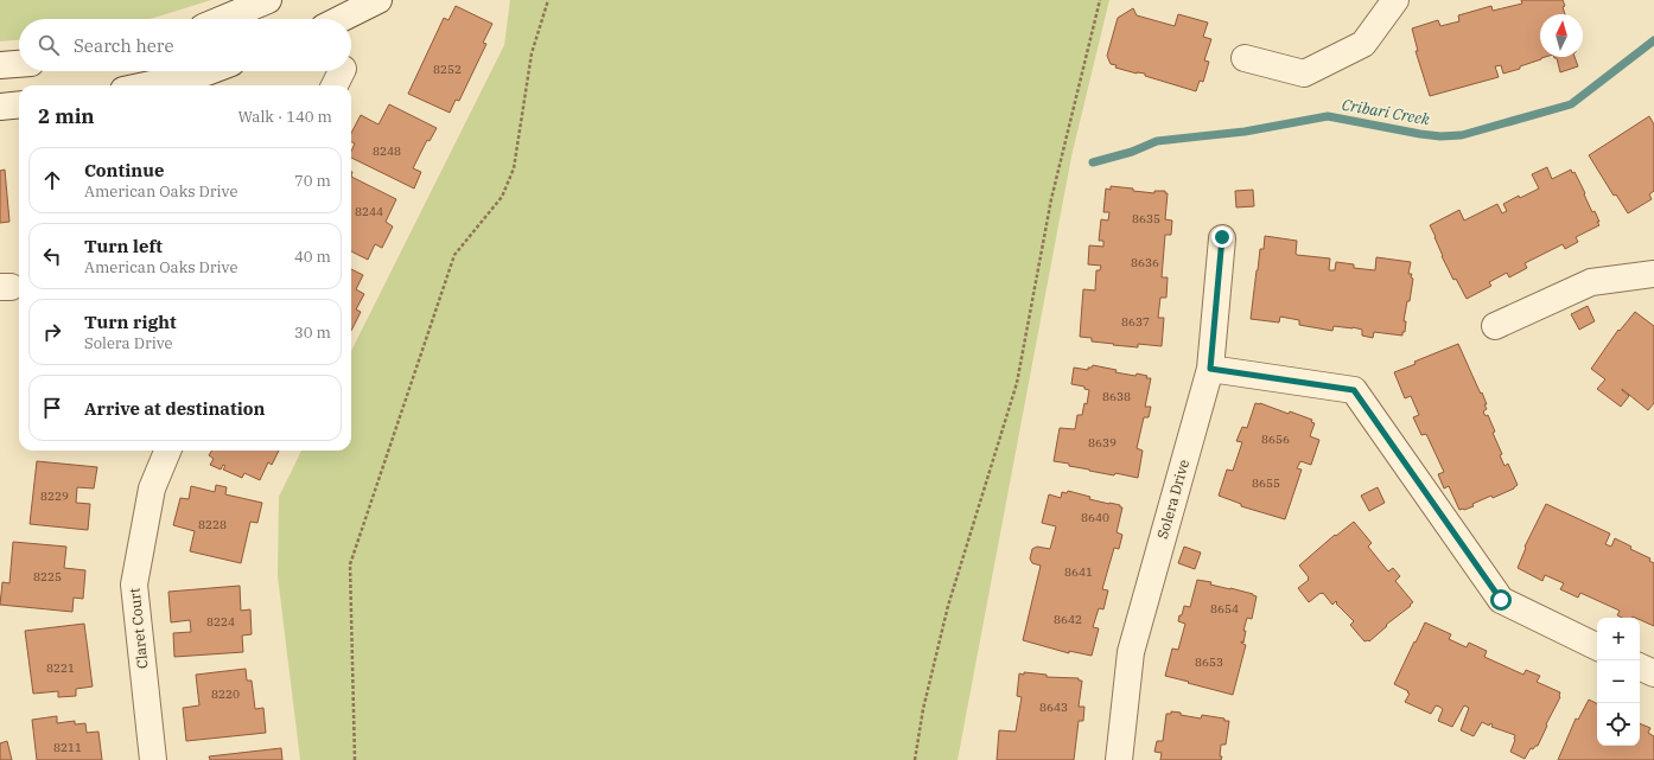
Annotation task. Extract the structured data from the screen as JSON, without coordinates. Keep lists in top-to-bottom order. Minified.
{"streets":{"street":["Solera Drive","Claret Court"]},"water":["Cribari Creek"],"house_numbers":["8252","8248","8244","8635","8636","8637","8638","8656","8639","8655","8229","8640","8228","8641","8225","8654","8642","8224","8653","8221","8220","8643","8211"],"north":"top","page":{"search":"Search here","heading":["2 min","Walk · 140 m"],"list":[["Continue","American Oaks Drive","70 m"],["Turn left","American Oaks Drive","40 m"],["Turn right","Solera Drive","30 m"],"Arrive at destination"],"map_buttons":["+","−"]}}
